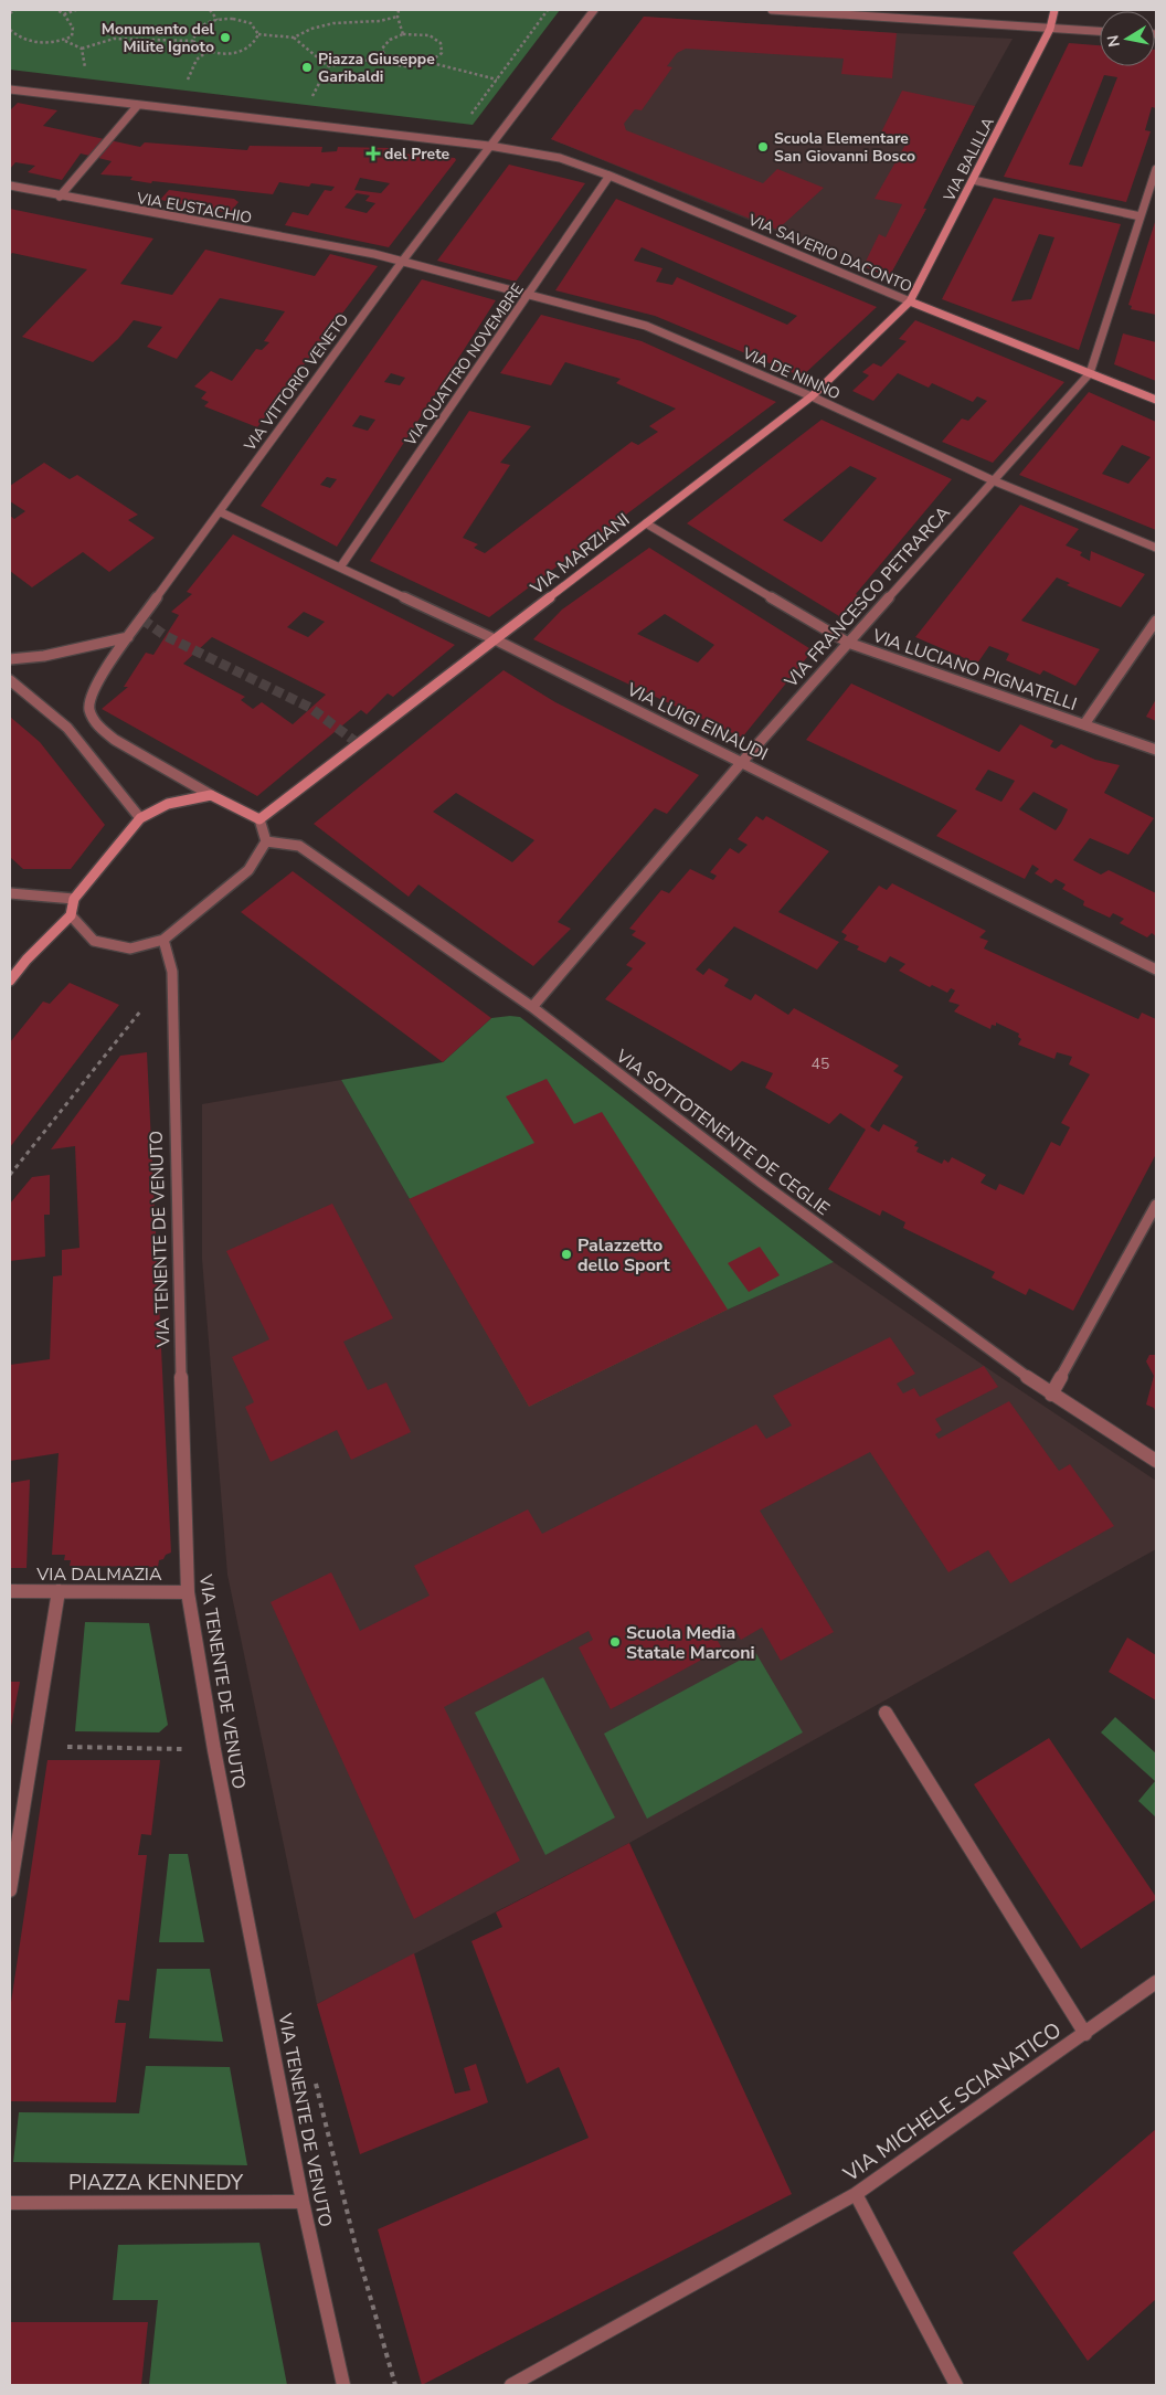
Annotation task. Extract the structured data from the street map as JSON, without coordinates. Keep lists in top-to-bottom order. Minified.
{"streets":{"street":["VIA BALILLA","VIA EUSTACHIO","VIA SAVERIO DACONTO","VIA QUATTRO NOVEMBRE","VIA DE NINNO","VIA VITTORIO VENETO","VIA MARZIANI","VIA FRANCESCO PETRARCA","VIA LUCIANO PIGNATELLI","VIA LUIGI EINAUDI","VIA SOTTOTENENTE DE CEGLIE","VIA TENENTE DE VENUTO","VIA DALMAZIA","VIA MICHELE SCIANATICO","PIAZZA KENNEDY"]},"crossings":[["VIA BALILLA","VIA SAVERIO DACONTO"],["VIA BALILLA","VIA MARZIANI"],["VIA EUSTACHIO","VIA DE NINNO"],["VIA EUSTACHIO","VIA VITTORIO VENETO"],["VIA SAVERIO DACONTO","VIA QUATTRO NOVEMBRE"],["VIA SAVERIO DACONTO","VIA VITTORIO VENETO"],["VIA SAVERIO DACONTO","VIA MARZIANI"],["VIA SAVERIO DACONTO","VIA FRANCESCO PETRARCA"],["VIA QUATTRO NOVEMBRE","VIA DE NINNO"],["VIA QUATTRO NOVEMBRE","VIA LUIGI EINAUDI"],["VIA DE NINNO","VIA VITTORIO VENETO"],["VIA DE NINNO","VIA MARZIANI"],["VIA DE NINNO","VIA FRANCESCO PETRARCA"],["VIA VITTORIO VENETO","VIA LUIGI EINAUDI"],["VIA MARZIANI","VIA LUCIANO PIGNATELLI"],["VIA MARZIANI","VIA LUIGI EINAUDI"],["VIA FRANCESCO PETRARCA","VIA LUCIANO PIGNATELLI"],["VIA FRANCESCO PETRARCA","VIA LUIGI EINAUDI"],["VIA FRANCESCO PETRARCA","VIA SOTTOTENENTE DE CEGLIE"],["VIA TENENTE DE VENUTO","VIA DALMAZIA"],["VIA TENENTE DE VENUTO","PIAZZA KENNEDY"]],"places":{"other":["Monumento del Milite Ignoto","Piazza Giuseppe Garibaldi","Scuola Elementare San Giovanni Bosco","Palazzetto dello Sport","Scuola Media Statale Marconi"],"health":["del Prete"]},"house_numbers":["45"],"north":"left"}
